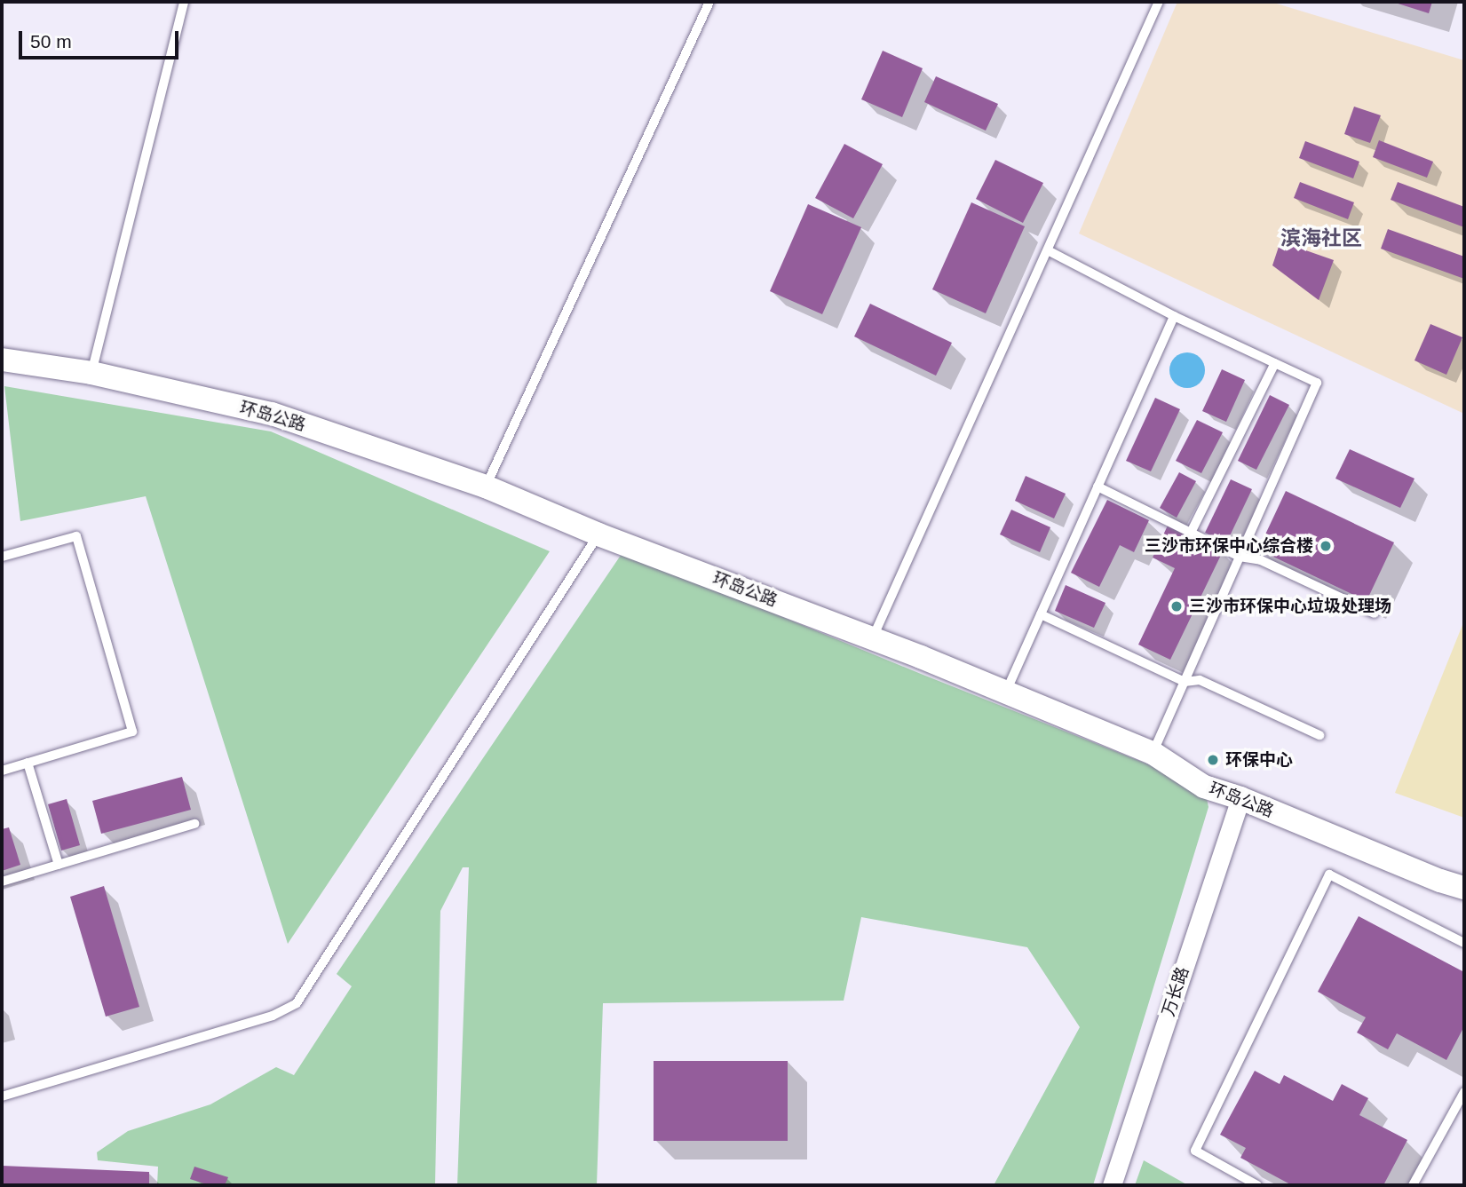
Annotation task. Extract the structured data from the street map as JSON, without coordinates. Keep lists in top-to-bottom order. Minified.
{"streets":{"street":["环岛公路","万长路"]},"crossings":[["环岛公路","万长路"]],"districts":["滨海社区"],"places":["三沙市环保中心综合楼","三沙市环保中心垃圾处理场","环保中心"],"scale_bar":"50 m"}
